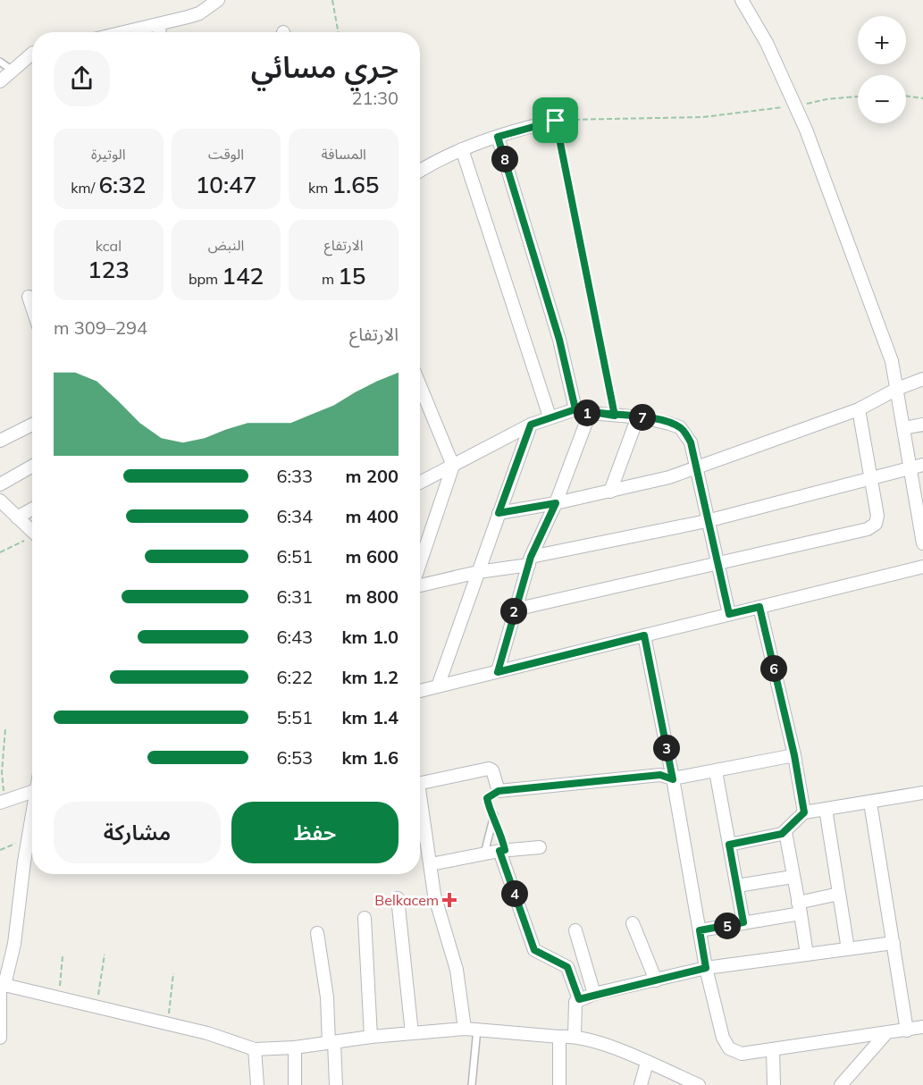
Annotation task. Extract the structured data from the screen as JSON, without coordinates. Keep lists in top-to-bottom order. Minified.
{"places":{"health":["Belkacem"]},"page":{"map_buttons":["+","−"],"heading":["جري مسائي","21:30"],"stats":[["المسافة","1.65 km"],["الوقت","10:47"],["الوتيرة","6:32 /km"],["الارتفاع","15 m"],["النبض","142 bpm"],["kcal","123"]],"pins":["8","1","7","2","6","3","4","5"],"chart":["الارتفاع","294–309 m"],"list":[{"name":"200 m","note":"6:33"},{"name":"400 m","note":"6:34"},{"name":"600 m","note":"6:51"},{"name":"800 m","note":"6:31"},{"name":"1.0 km","note":"6:43"},{"name":"1.2 km","note":"6:22"},{"name":"1.4 km","note":"5:51"},{"name":"1.6 km","note":"6:53"}],"buttons":["حفظ","مشاركة"]}}
